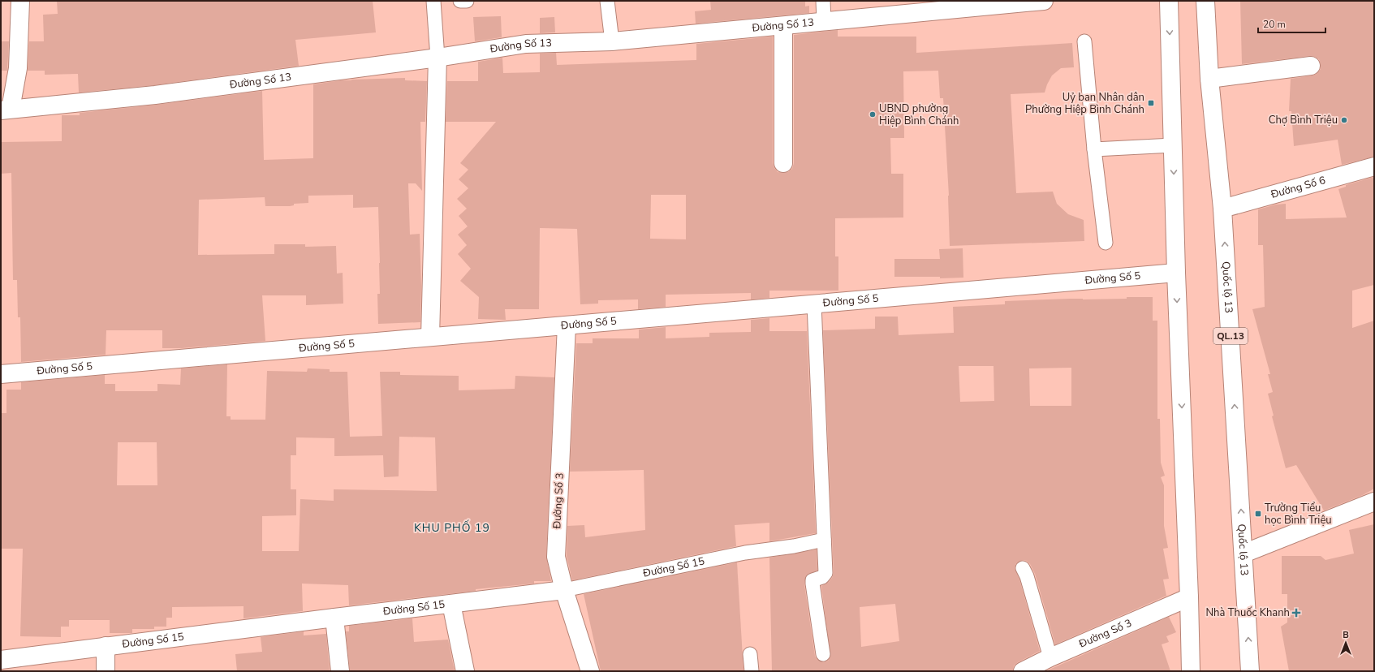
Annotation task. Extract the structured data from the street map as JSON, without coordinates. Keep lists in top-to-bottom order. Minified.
{"streets":{"main road":["Đường Số 13","Đường Số 6","Đường Số 5","Quốc lộ 13","QL.13","Đường Số 3","Đường Số 15"]},"crossings":[["Đường Số 6","Quốc lộ 13"],["Đường Số 5","Đường Số 3"],["Đường Số 3","Đường Số 15"]],"districts":["KHU PHỐ 19"],"places":{"transit":["Uỷ ban Nhân dân Phường Hiệp Bình Chánh","Trường Tiểu học Bình Triệu"],"other":["UBND phường Hiệp Bình Chánh","Chợ Bình Triệu"],"health":["Nhà Thuốc Khanh"]},"scale_bar":"20 m","north":"top"}
